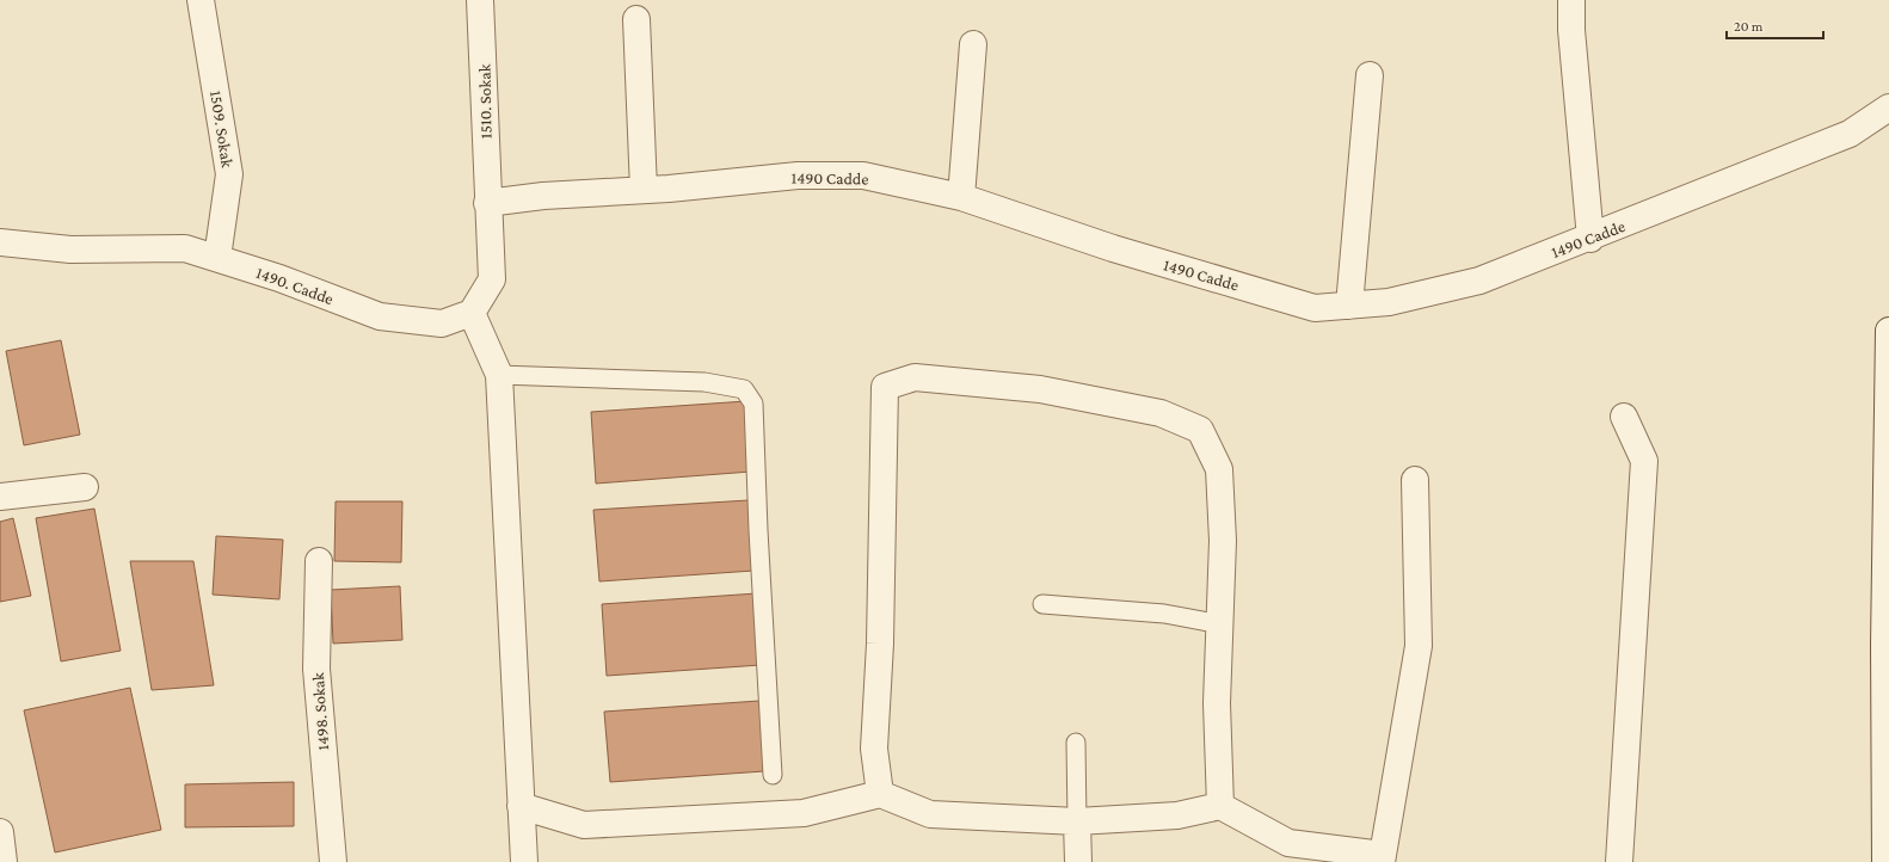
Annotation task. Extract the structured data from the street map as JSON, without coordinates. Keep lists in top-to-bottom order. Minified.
{"streets":{"street":["1510. Sokak","1509. Sokak","1490 Cadde","1490. Cadde","1498. Sokak"]},"crossings":[["1510. Sokak","1490 Cadde"],["1509. Sokak","1490. Cadde"]],"scale_bar":"20 m"}
